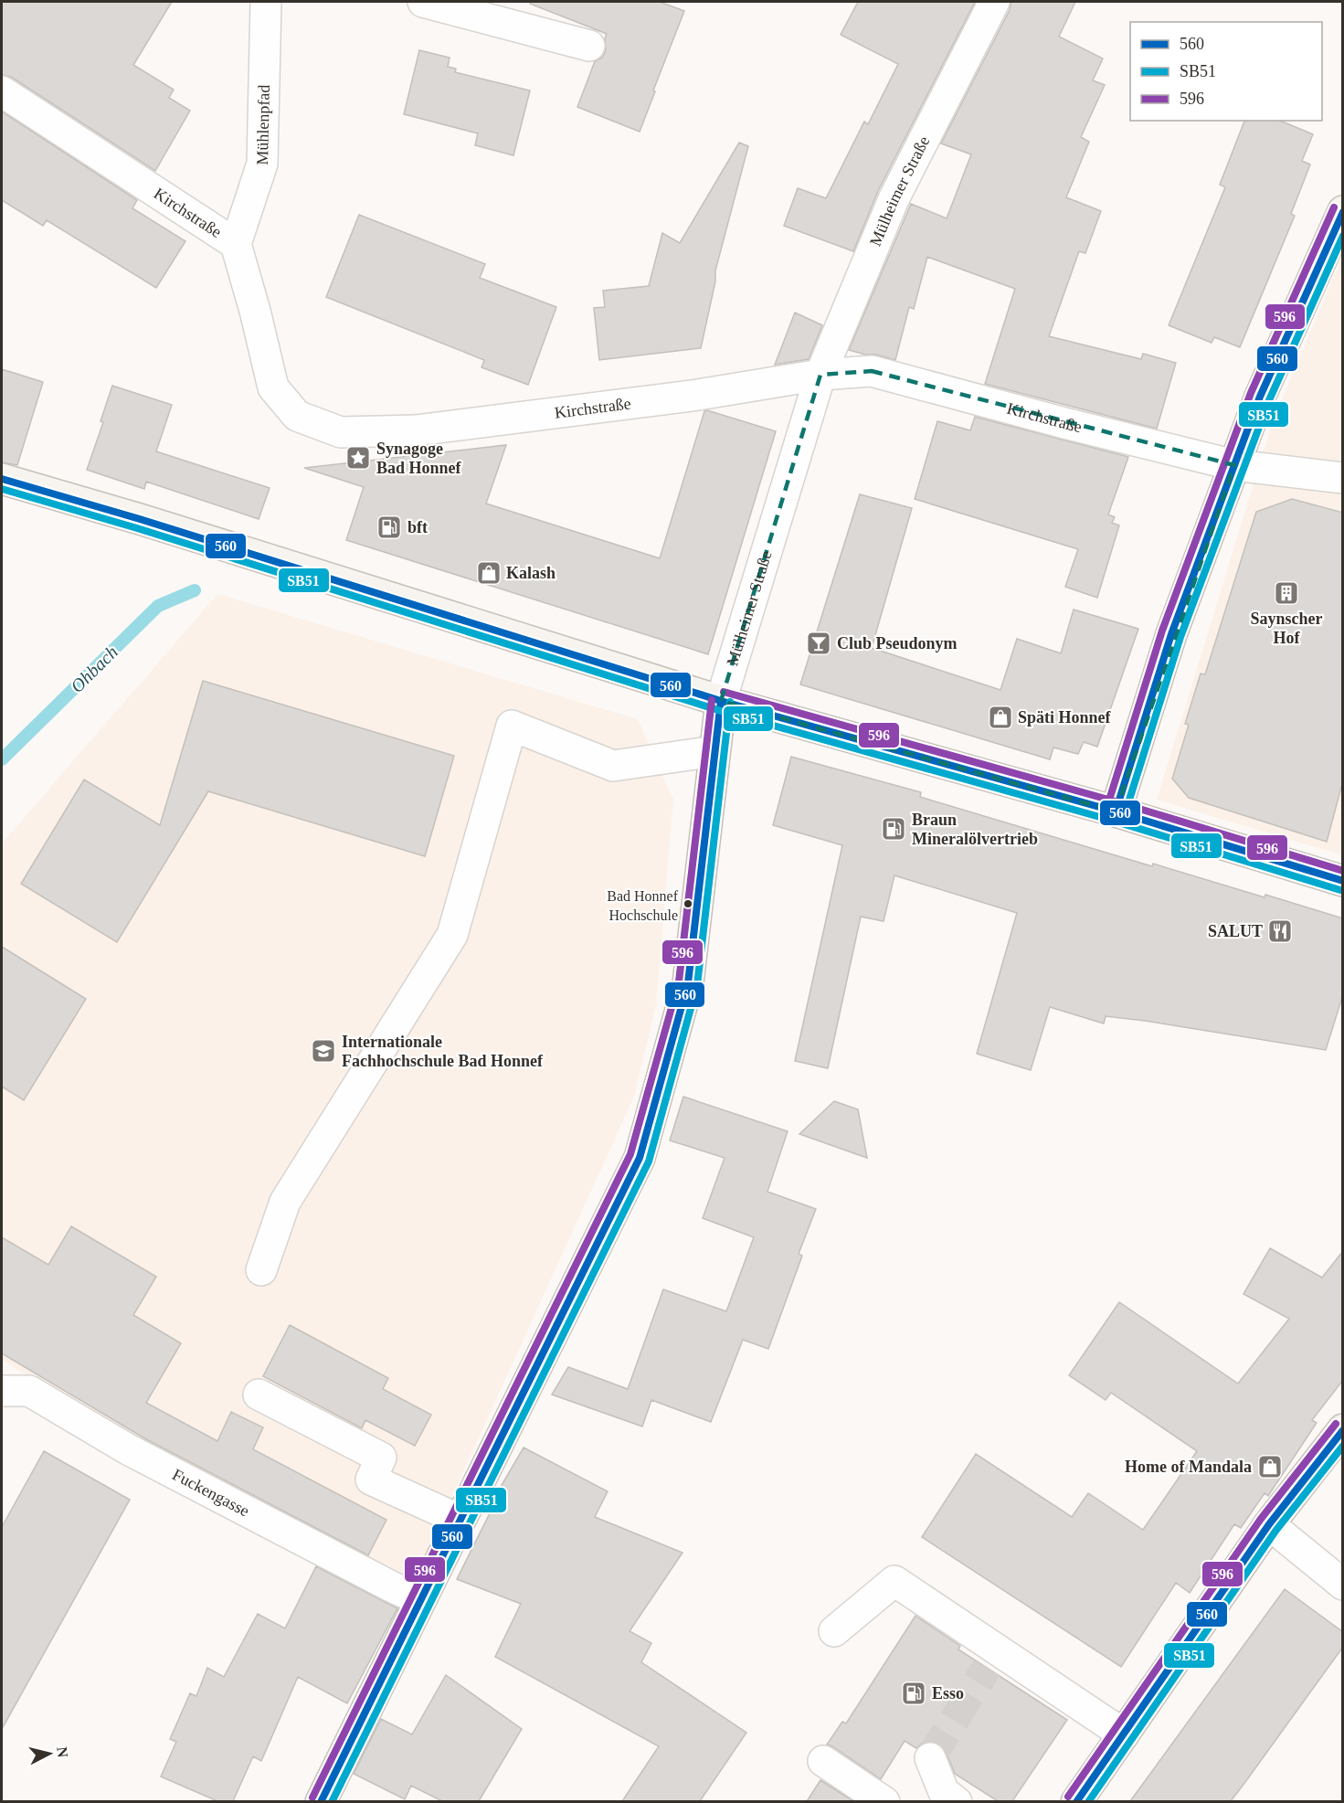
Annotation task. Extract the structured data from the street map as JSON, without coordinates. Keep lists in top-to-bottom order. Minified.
{"streets":{"main road":["Mülheimer Straße"],"street":["Mühlenpfad","Kirchstraße","Fuckengasse"]},"crossings":[["Mühlenpfad","Kirchstraße"],["Mülheimer Straße","Kirchstraße"],["Mülheimer Straße","Fuckengasse"]],"water":["Ohbach"],"places":{"place":["Synagoge Bad Honnef"],"fuel station":["bft","Braun Mineralölvertrieb","Esso"],"shop":["Kalash","Späti Honnef","Home of Mandala"],"building":["Saynscher Hof"],"bar":["Club Pseudonym"],"other":["Bad Honnef Hochschule"],"restaurant":["SALUT"],"school or university":["Internationale Fachhochschule Bad Honnef"]},"lines":["transit line 596","transit line 560","transit line SB51"],"legend":["560","SB51","596"],"north":"right"}
